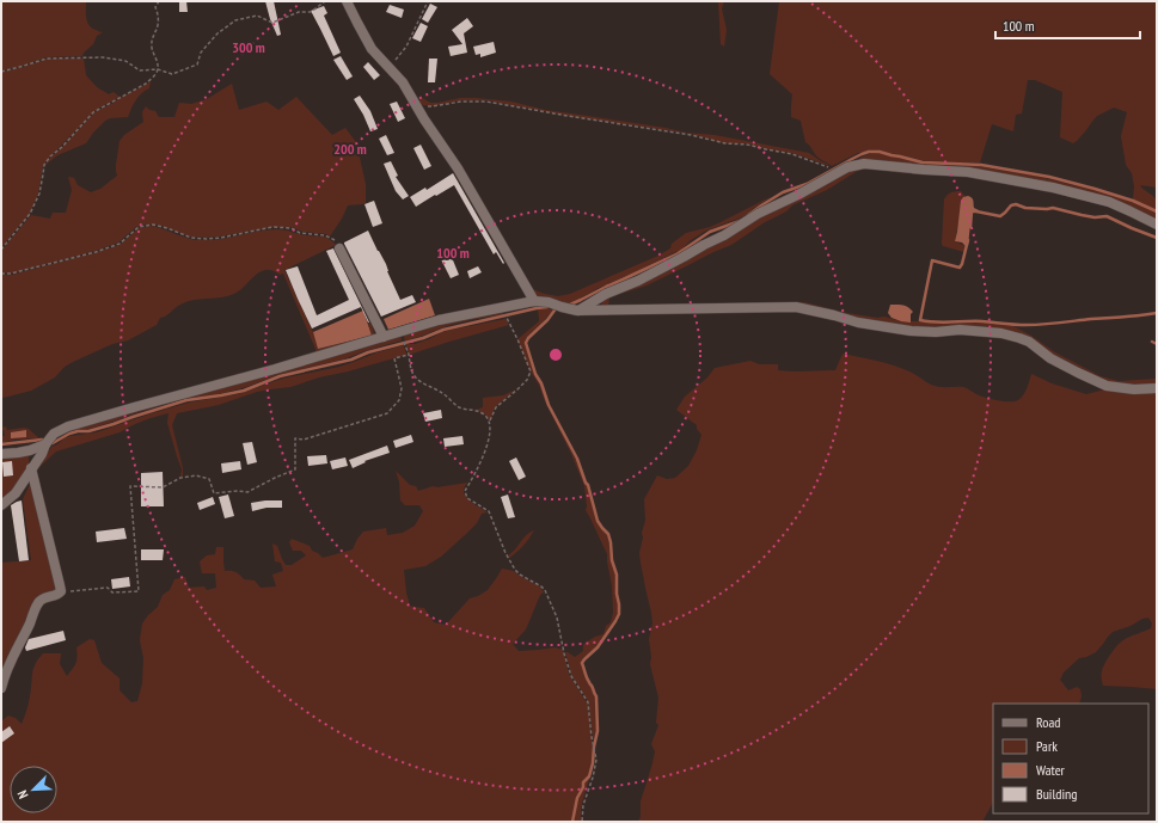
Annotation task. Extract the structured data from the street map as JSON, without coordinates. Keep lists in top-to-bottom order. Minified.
{"legend":["Road","Park","Water","Building"],"scale_bar":"100 m","north":"bottom left","rings":["300 m","200 m","100 m"]}
